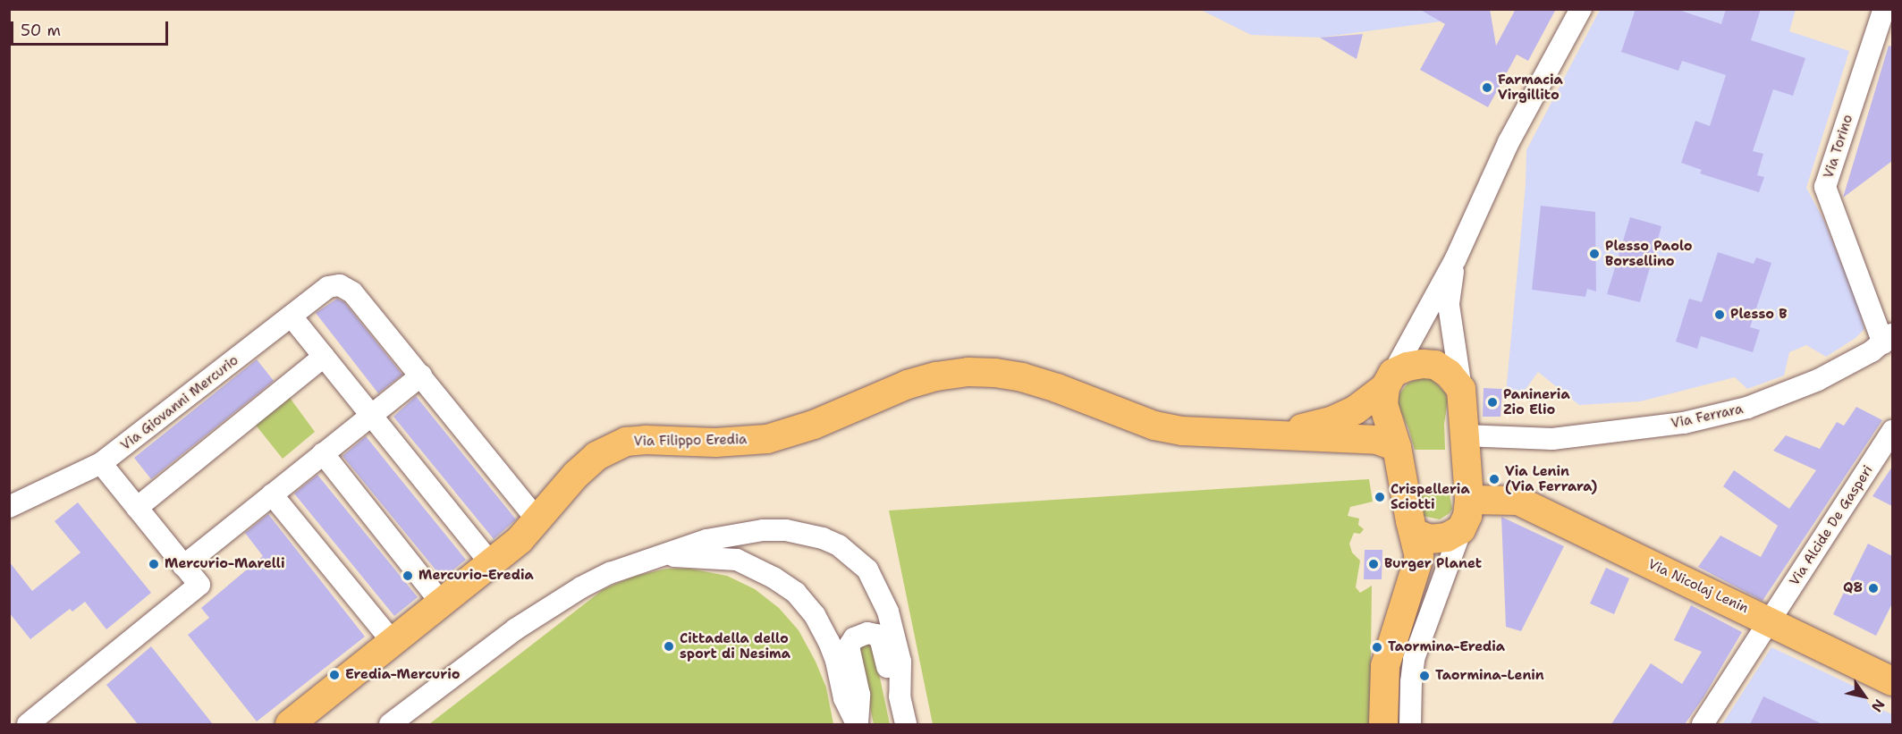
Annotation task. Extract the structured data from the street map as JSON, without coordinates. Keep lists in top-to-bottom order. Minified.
{"streets":{"main road":["Via Filippo Eredia","Via Nicolaj Lenin"],"street":["Via Torino","Via Giovanni Mercurio","Via Ferrara","Via Alcide De Gasperi"]},"crossings":[["Via Torino","Via Ferrara"],["Via Alcide De Gasperi","Via Nicolaj Lenin"]],"places":["Farmacia Virgillito","Plesso Paolo Borsellino","Plesso B","Panineria Zio Elio","Via Lenin (Via Ferrara)","Crispelleria Sciotti","Mercurio-Marelli","Burger Planet","Mercurio-Eredia","Q8","Cittadella dello sport di Nesima","Taormina-Eredia","Eredia-Mercurio","Taormina-Lenin"],"scale_bar":"50 m","north":"bottom right"}
